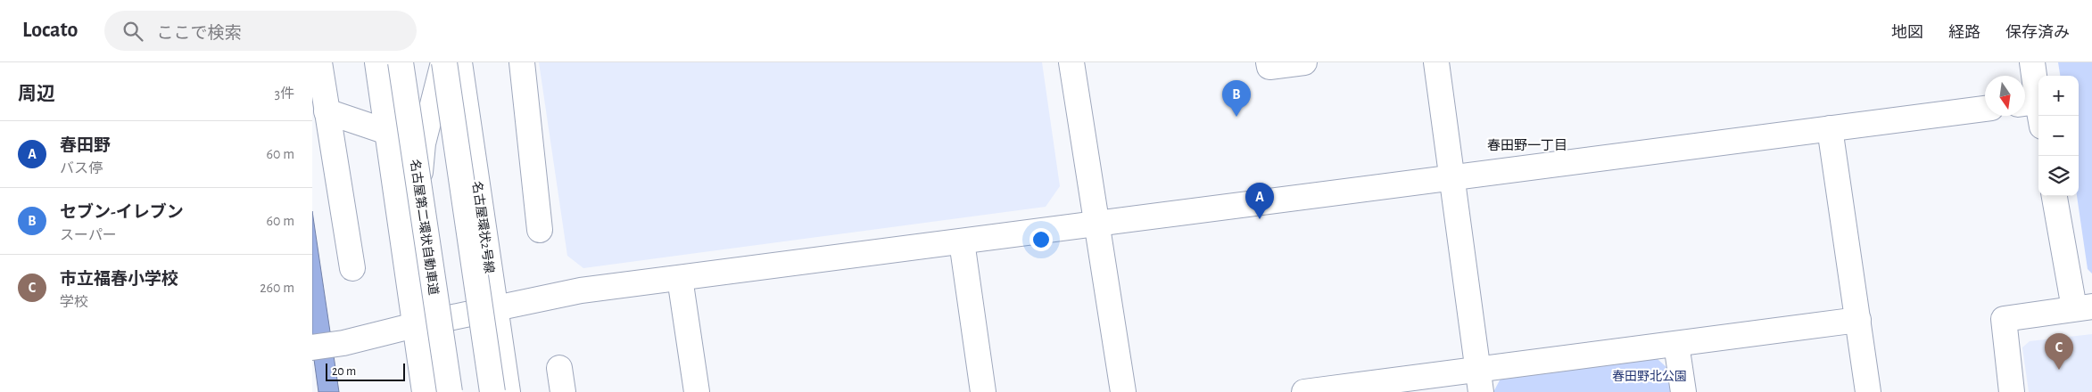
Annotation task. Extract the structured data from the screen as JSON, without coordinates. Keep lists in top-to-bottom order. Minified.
{"streets":{"main road":["名古屋第二環状自動車道","名古屋環状2号線"]},"districts":["春田野一丁目"],"parks":["春田野北公園"],"scale_bar":"20 m","north":"bottom","page":{"header":"Locato","search":"ここで検索","nav":["地図","経路","保存済み"],"heading":["周辺","3件"],"map_buttons":["+","−"],"pins":["B","A","C"],"list":[{"mark":"A","name":"春田野","note":"バス停","value":"60 m"},{"mark":"B","name":"セブン-イレブン","note":"スーパー","value":"60 m"},{"mark":"C","name":"市立福春小学校","note":"学校","value":"260 m"}],"scale":"20 m"}}
